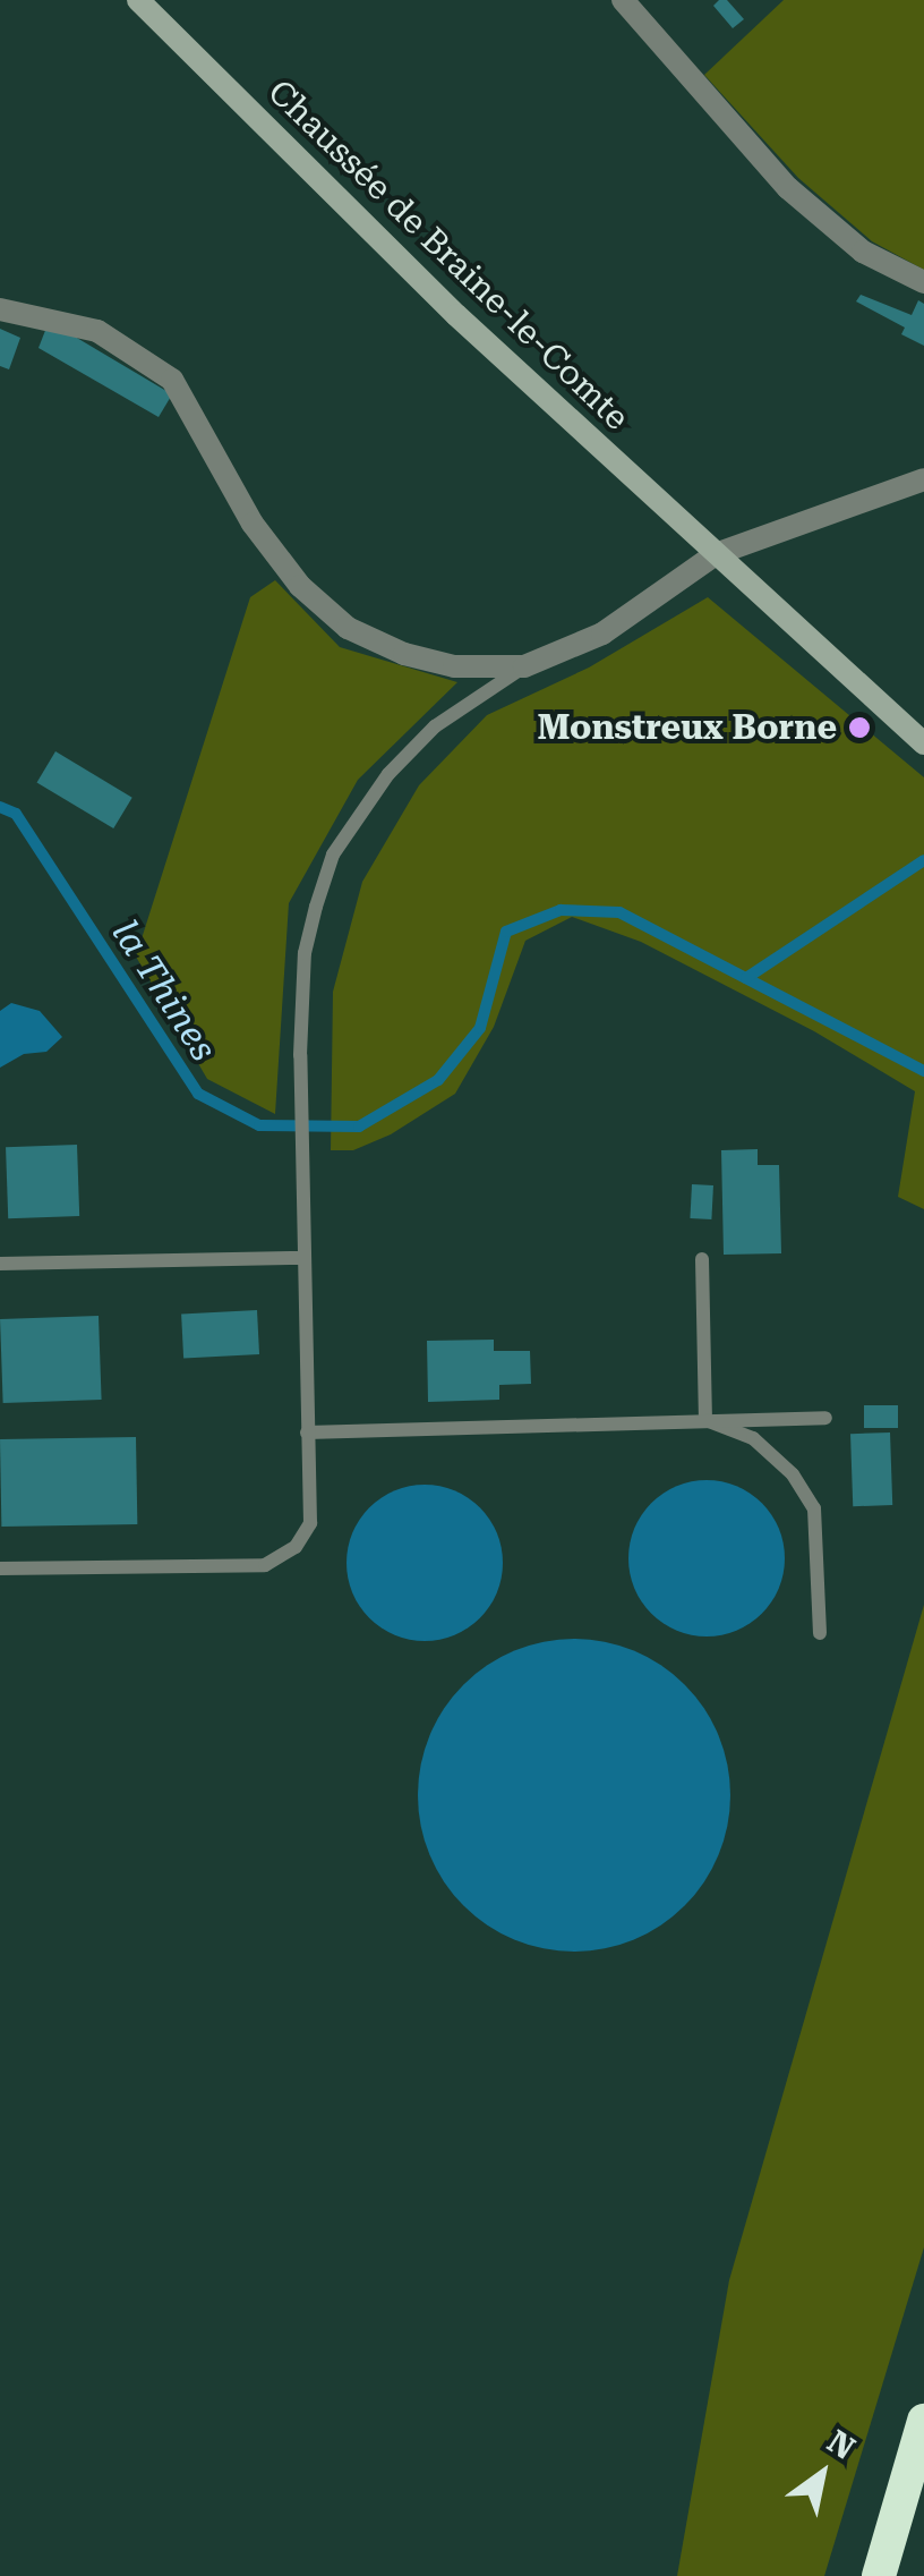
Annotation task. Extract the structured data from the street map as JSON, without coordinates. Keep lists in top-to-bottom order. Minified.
{"streets":{"main road":["Chaussée de Braine-le-Comte"]},"water":["la Thines"],"places":["Monstreux Borne"],"north":"top right"}
